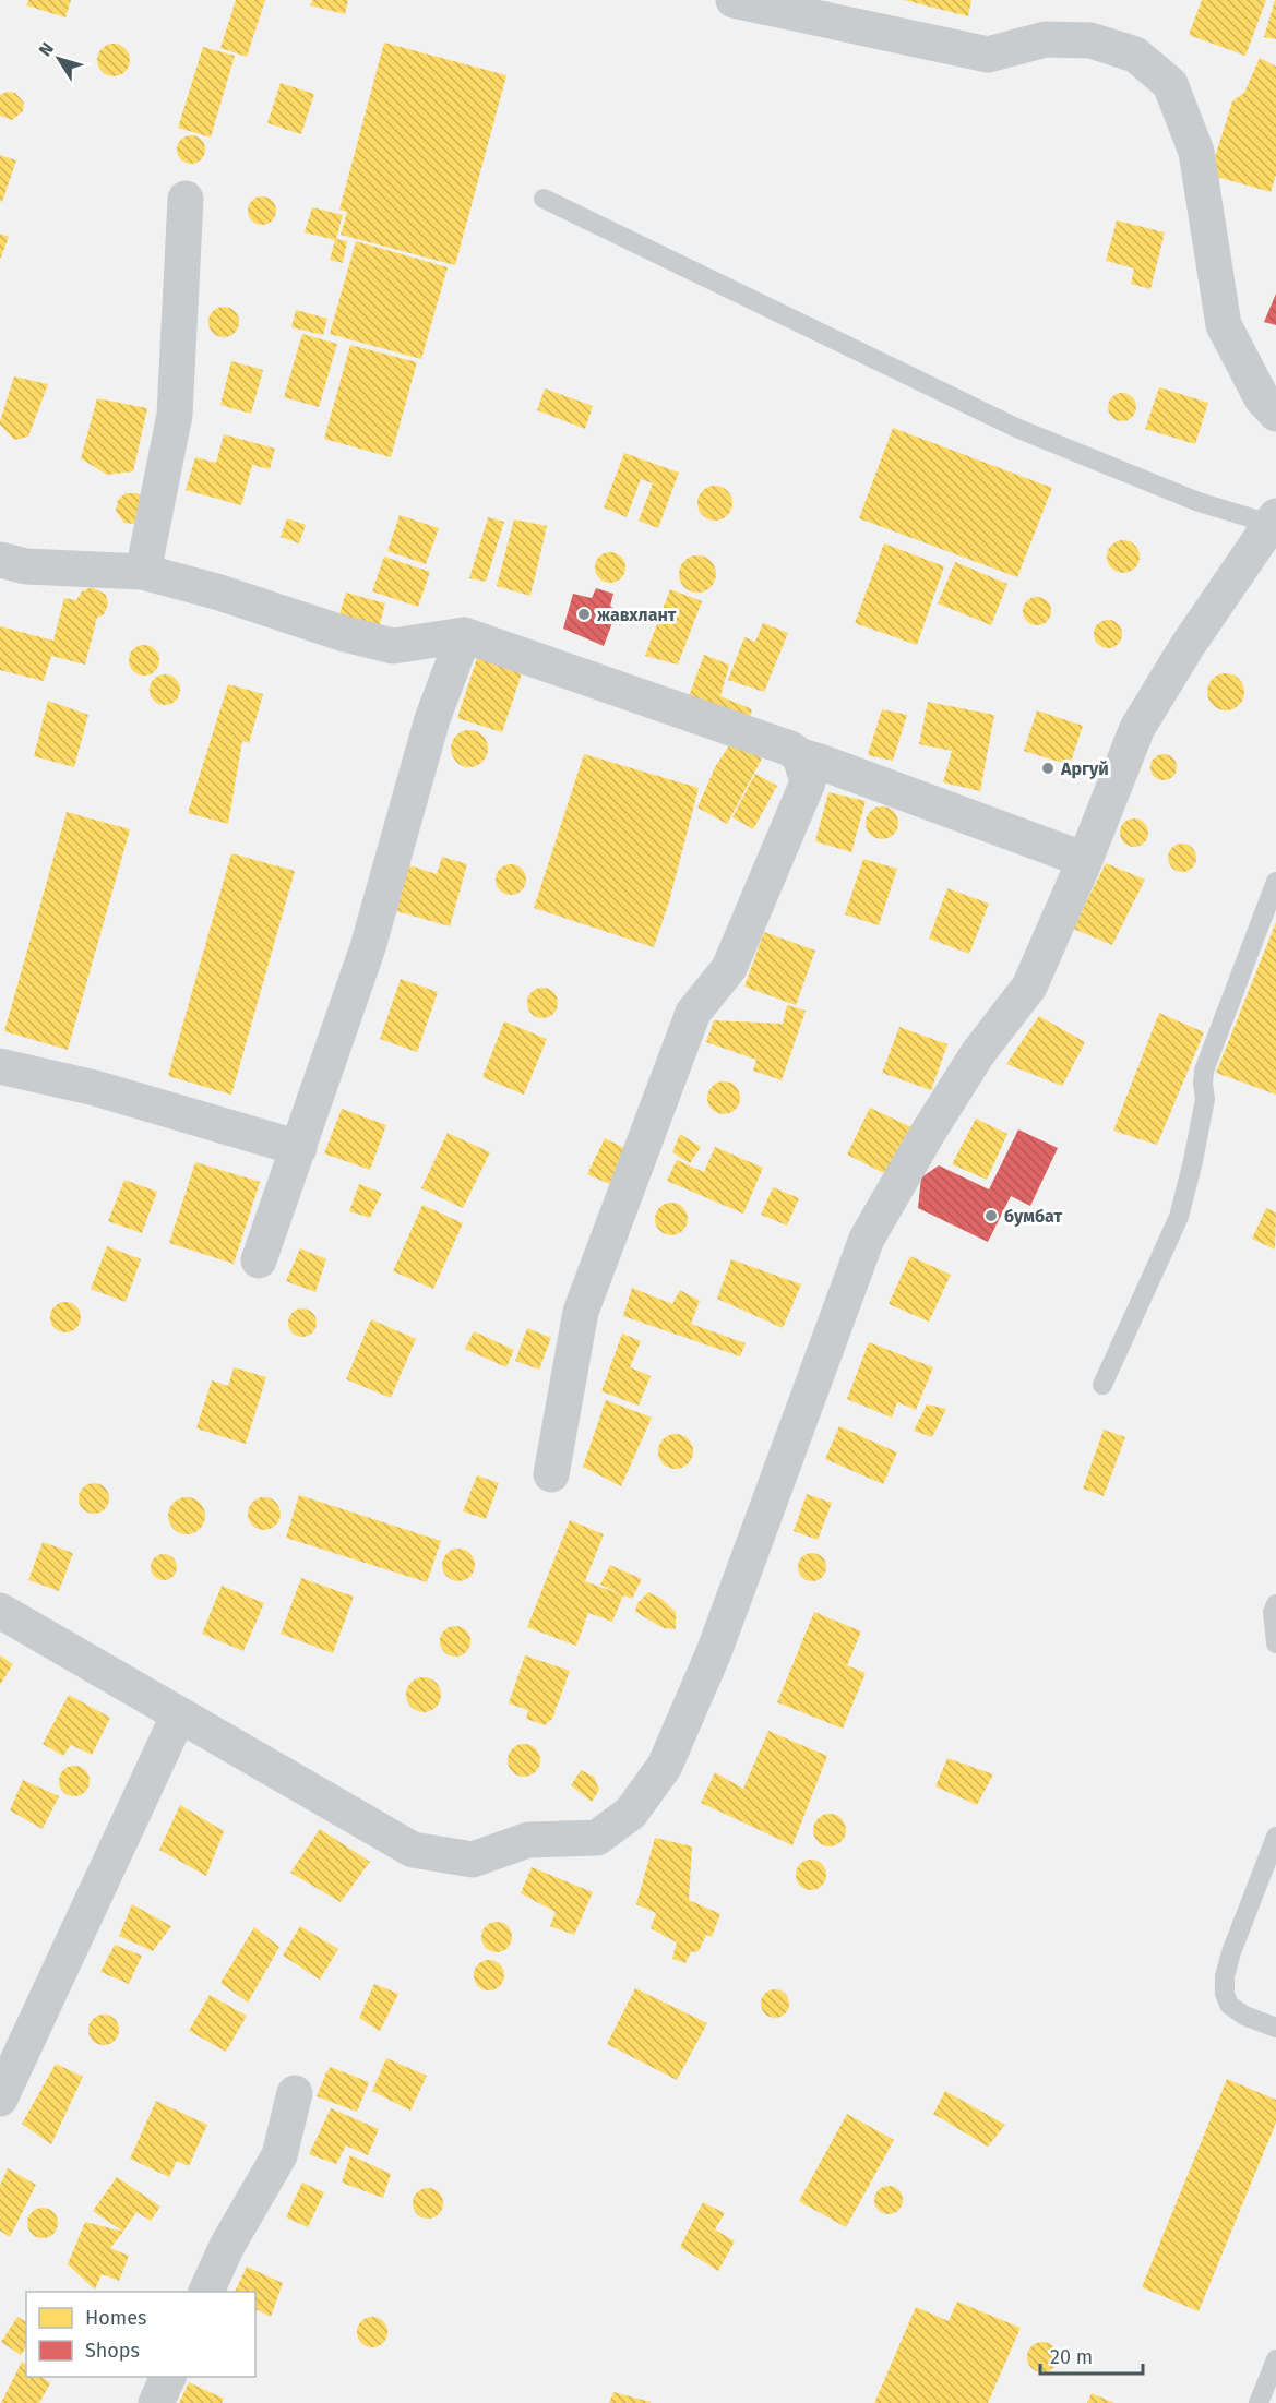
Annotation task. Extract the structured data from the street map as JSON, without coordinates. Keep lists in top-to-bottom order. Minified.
{"places":["жавхлант","Аргуй","бумбат"],"legend":["Homes","Shops"],"scale_bar":"20 m","north":"top left"}
